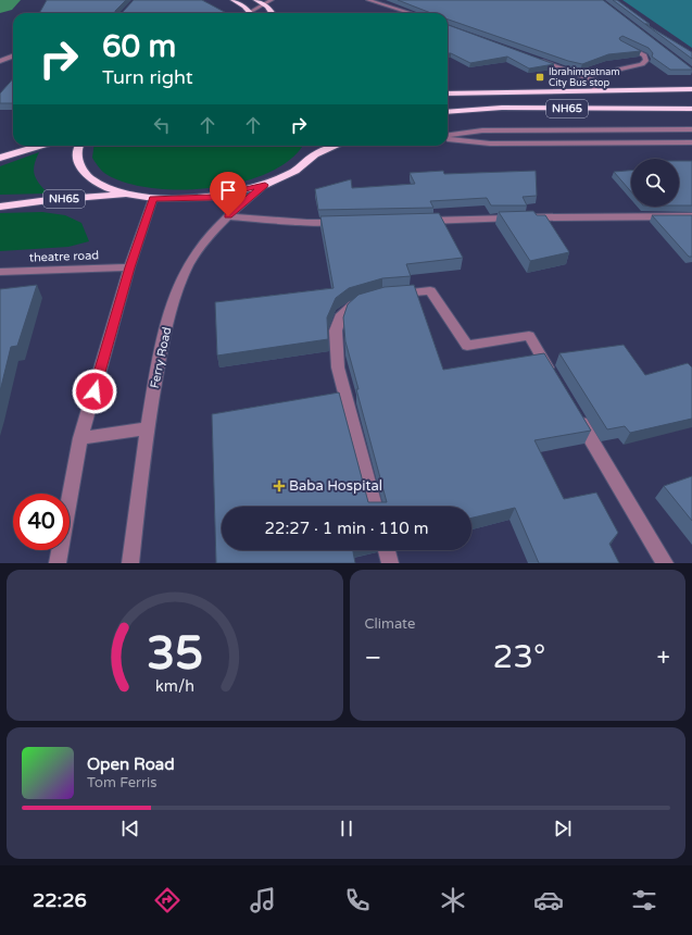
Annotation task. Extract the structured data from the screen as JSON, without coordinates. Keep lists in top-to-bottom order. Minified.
{"streets":{"highway":["NH65"],"street":["theatre road","Ferry Road"]},"crossings":[["NH65","Ferry Road"]],"places":{"transit":["Ibrahimpatnam City Bus stop"],"health":["Baba Hospital"]},"page":{"turn":["60 m","Turn right"],"limit":"40","trip":"22:27 · 1 min · 110 m","tile":"Climate","heat":["−","23°","+"],"song":["Open Road","Tom Ferris"],"tabs":"22:26","gauge":["35","km/h"]}}
